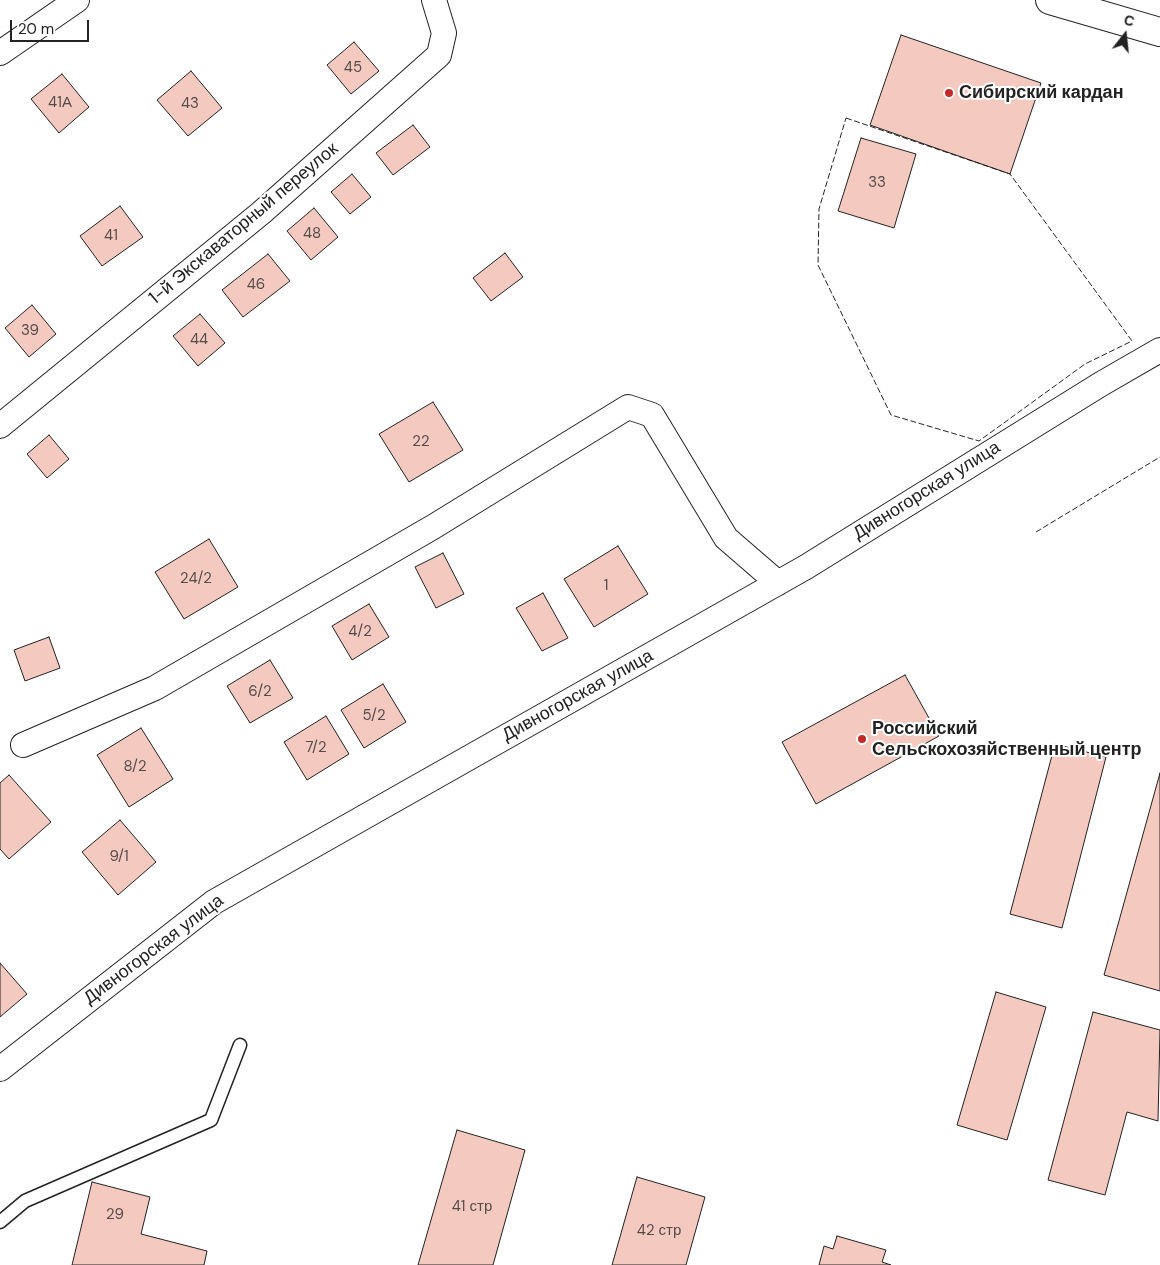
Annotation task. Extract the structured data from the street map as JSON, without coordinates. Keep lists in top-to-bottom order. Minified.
{"streets":{"street":["1-й Экскаваторный переулок","Дивногорская улица"]},"places":["Сибирский кардан","Российский Сельскохозяйственный центр"],"house_numbers":["45","41А","43","33","48","41","46","39","44","22","24/2","1","4/2","6/2","5/2","7/2","8/2","9/1","41 стр","29","42 стр"],"scale_bar":"20 m","north":"top"}
